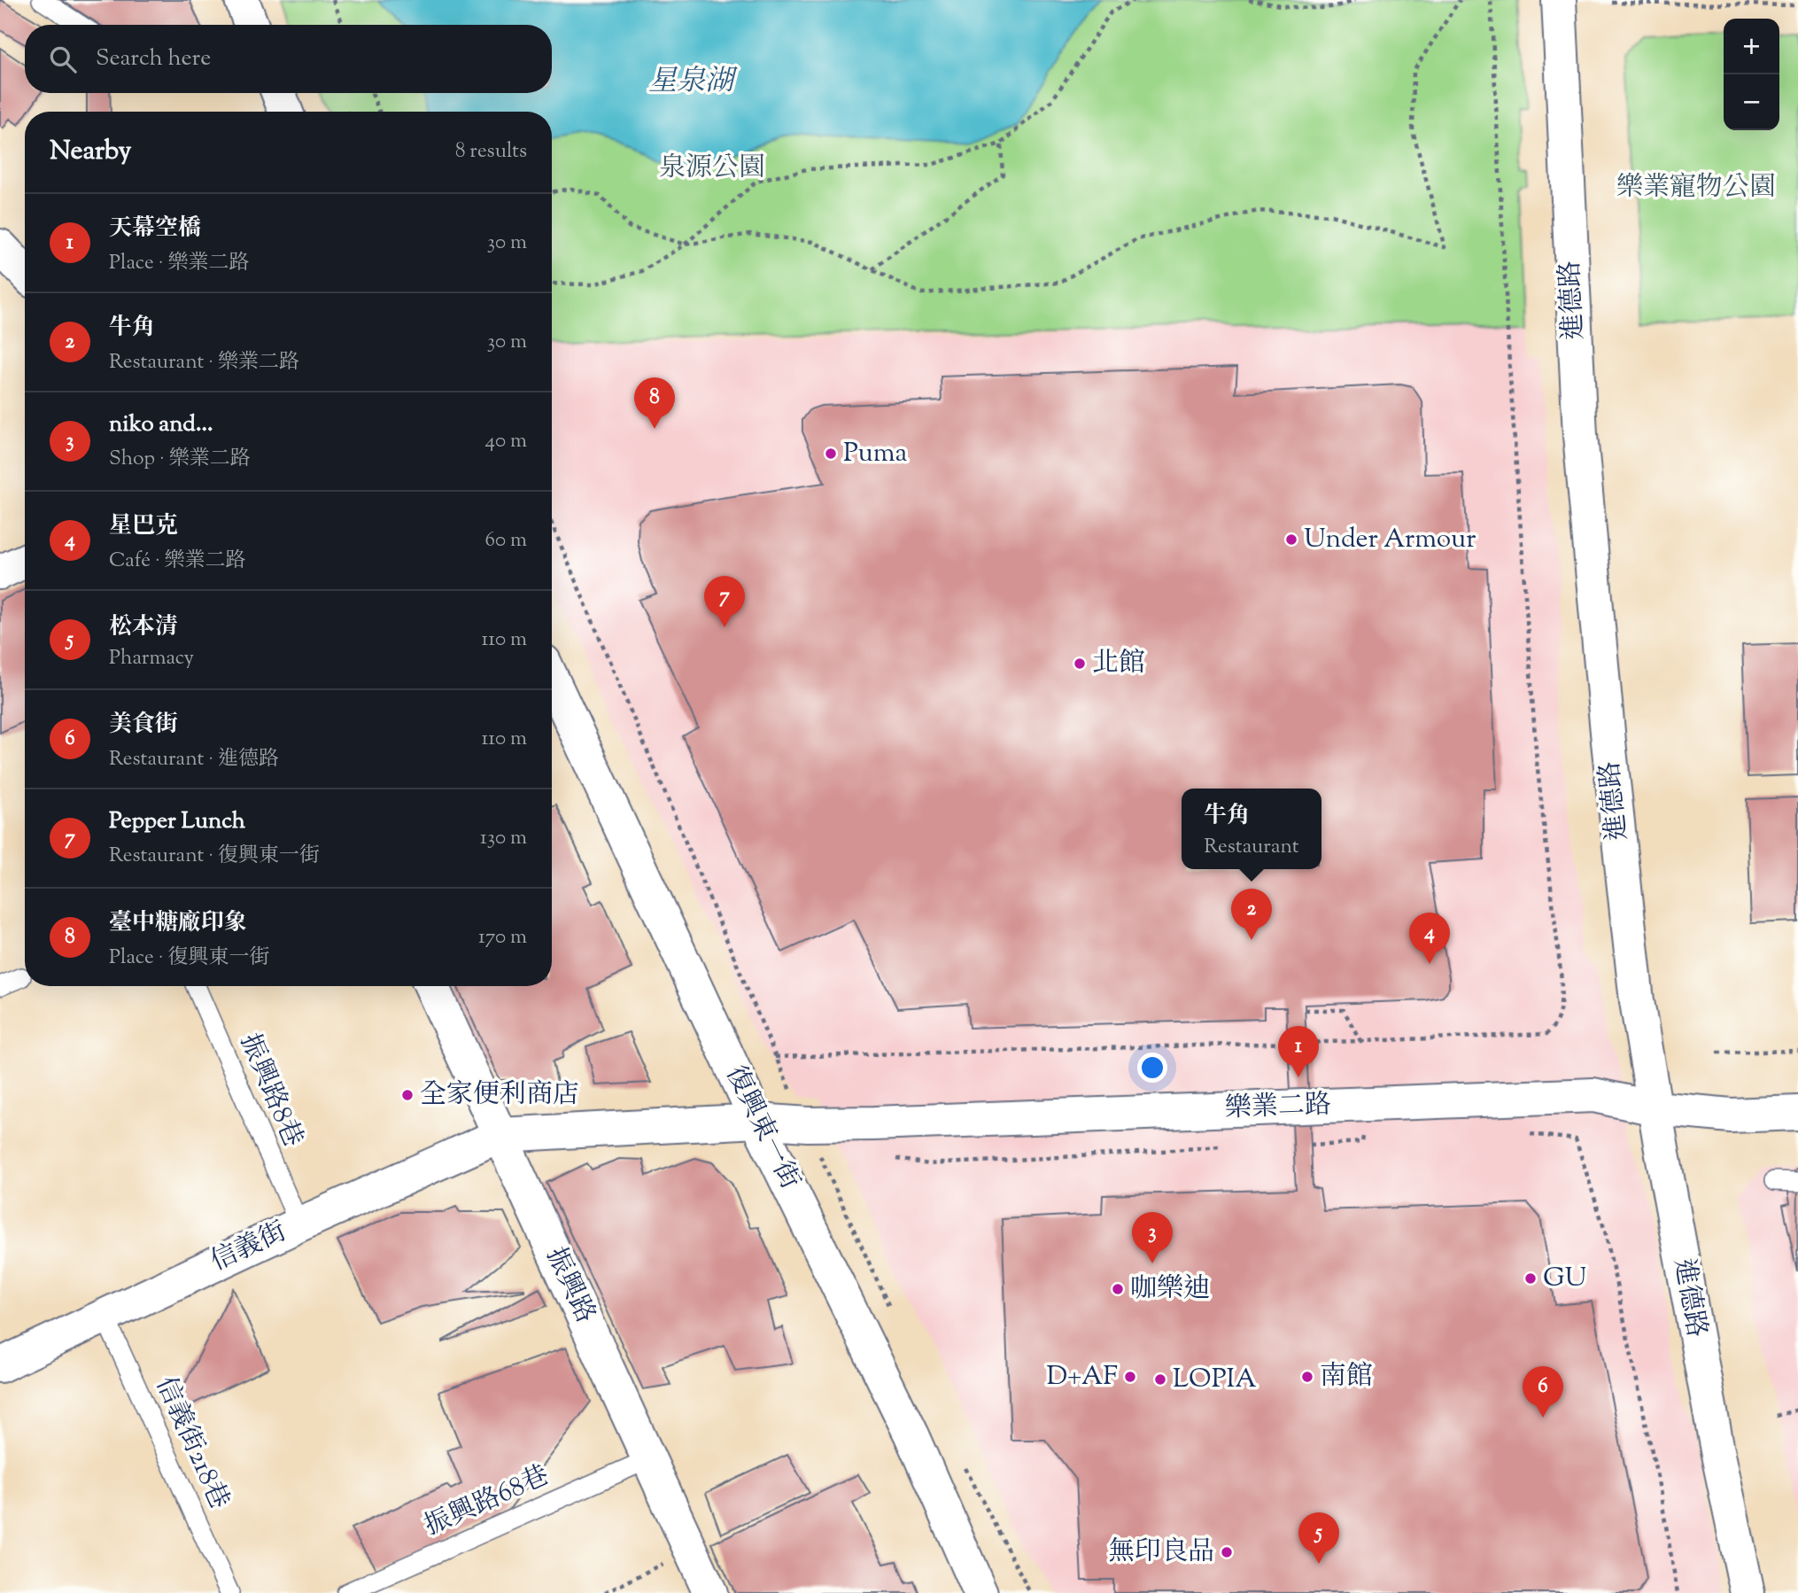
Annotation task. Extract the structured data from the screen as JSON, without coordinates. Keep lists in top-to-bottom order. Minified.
{"streets":{"street":["進德路","樂業二路","復興東一街","信義街","振興路"],"lane":["振興路8巷","信義街218巷","振興路68巷"]},"crossings":[["進德路","樂業二路"],["振興路8巷","信義街"],["樂業二路","復興東一街"],["樂業二路","信義街"],["樂業二路","振興路"],["信義街","振興路"],["信義街","信義街218巷"],["振興路","振興路68巷"]],"water":["星泉湖"],"parks":["泉源公園","樂業寵物公園"],"places":["Puma","Under Armour","北館","全家便利商店","GU","咖樂迪","D+AF","南館","LOPIA","無印良品"],"page":{"map_buttons":["+","−"],"search":"Search here","heading":["Nearby","8 results"],"list":[{"mark":"1","name":"天幕空橋","note":"Place · 樂業二路","value":"30 m"},{"mark":"2","name":"牛角","note":"Restaurant · 樂業二路","value":"30 m"},{"mark":"3","name":"niko and...","note":"Shop · 樂業二路","value":"40 m"},{"mark":"4","name":"星巴克","note":"Café · 樂業二路","value":"60 m"},{"mark":"5","name":"松本清","note":"Pharmacy","value":"110 m"},{"mark":"6","name":"美食街","note":"Restaurant · 進德路","value":"110 m"},{"mark":"7","name":"Pepper Lunch","note":"Restaurant · 復興東一街","value":"130 m"},{"mark":"8","name":"臺中糖廠印象","note":"Place · 復興東一街","value":"170 m"}],"pins":["8","7","2","4","1","3","6","5"],"popup":["牛角","Restaurant"]}}
